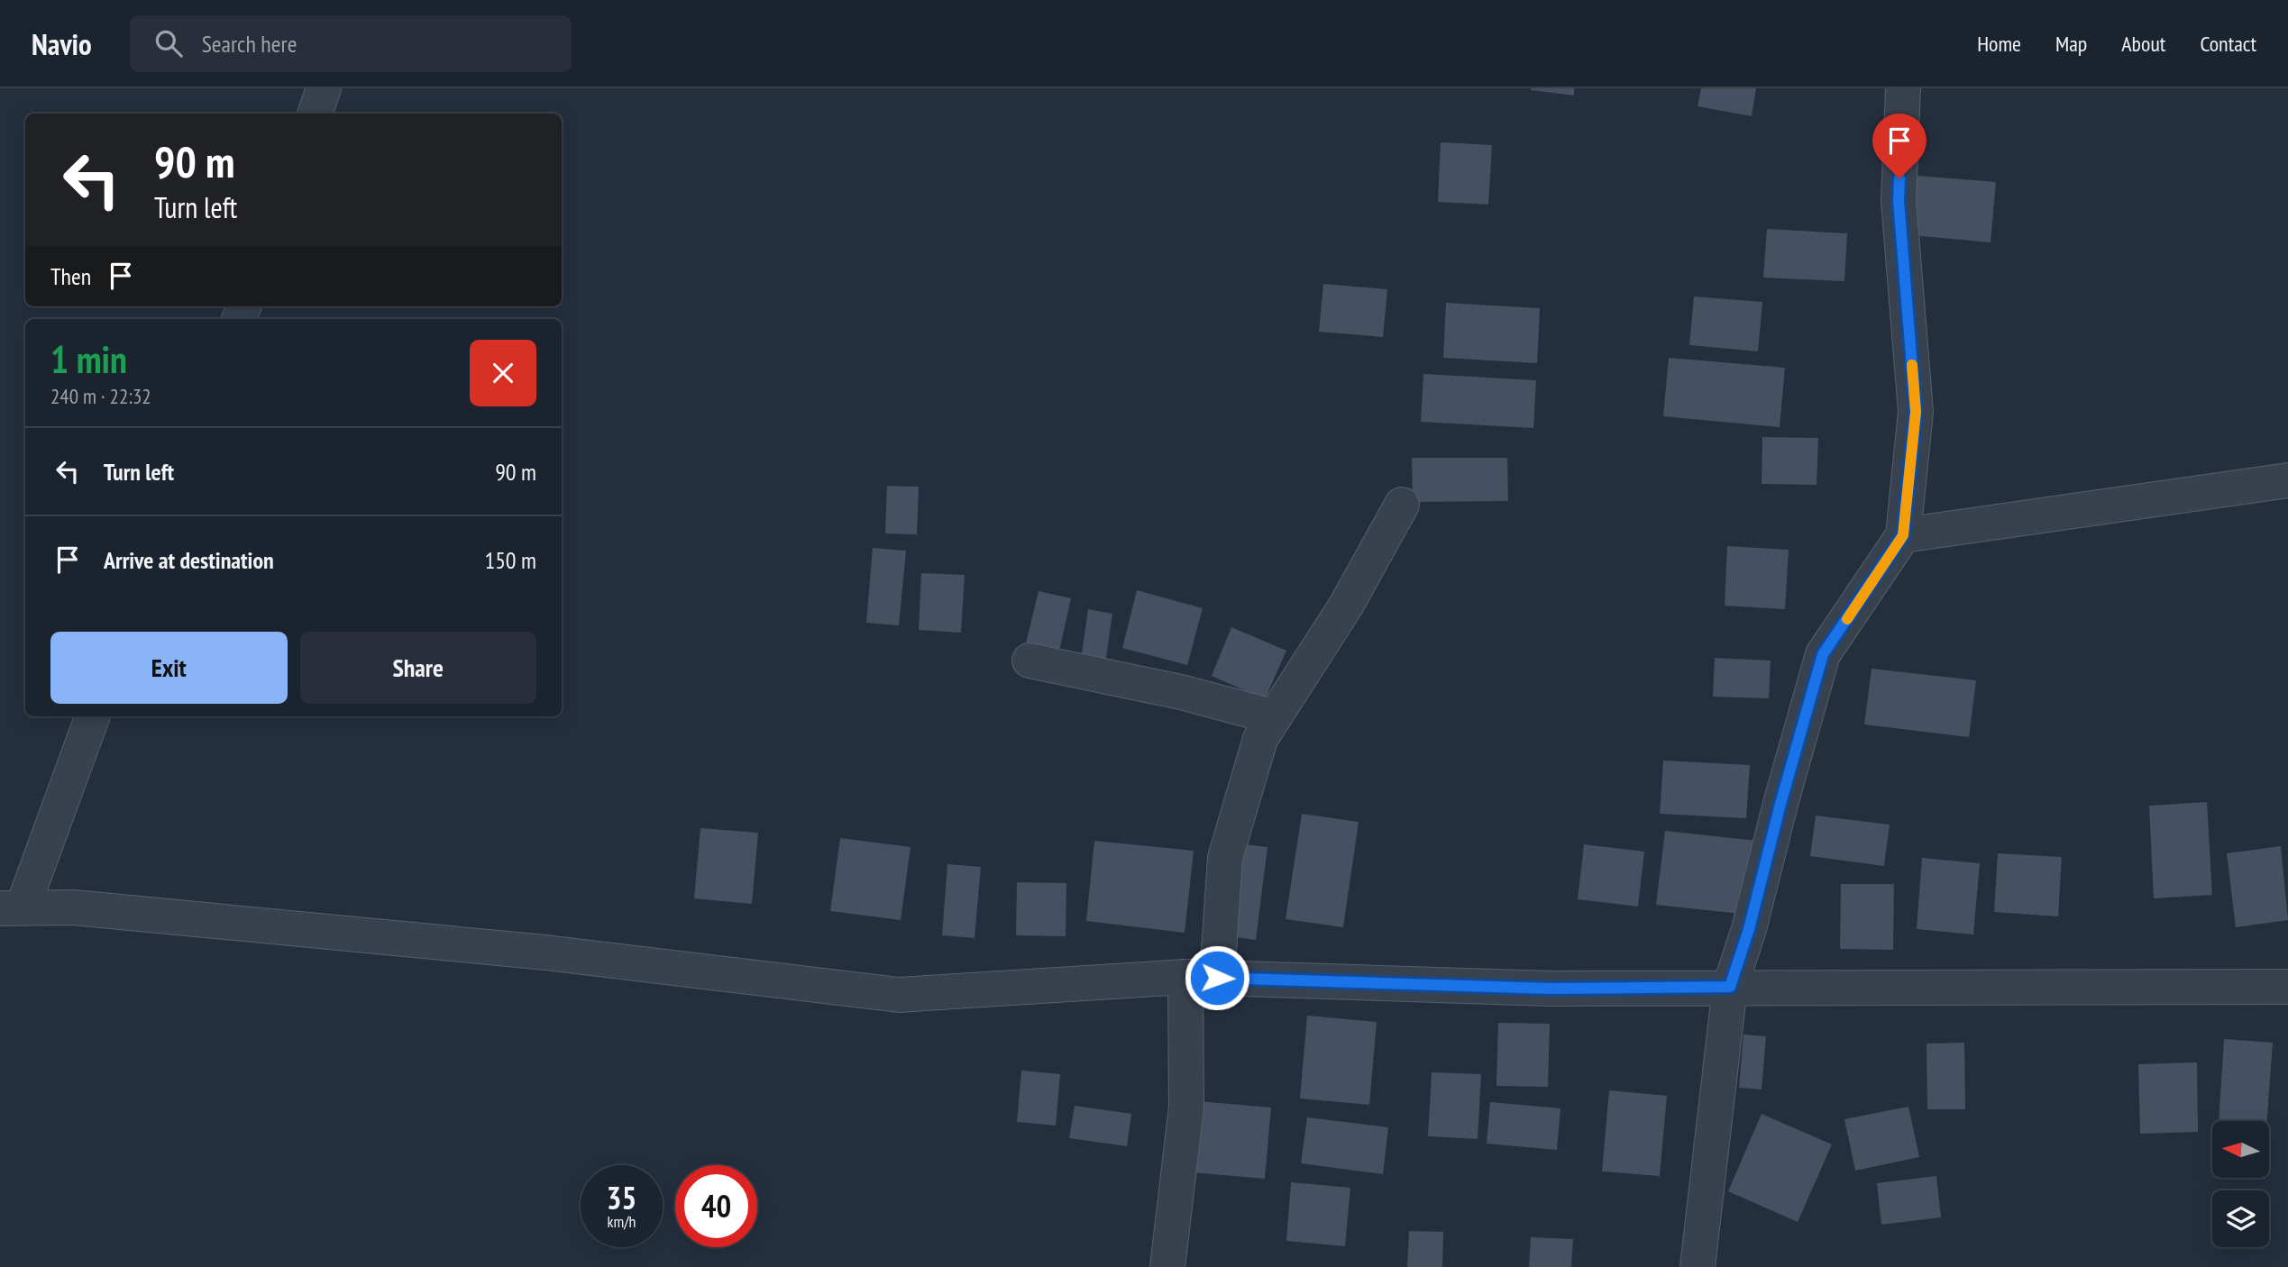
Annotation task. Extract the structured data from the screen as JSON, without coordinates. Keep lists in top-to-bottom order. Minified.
{"north":"left","page":{"header":"Navio","search":"Search here","nav":["Home","Map","About","Contact"],"turn":["90 m","Turn left"],"then":"Then","heading":["1 min","240 m · 22:32"],"list":[{"name":"Turn left","value":"90 m"},{"name":"Arrive at destination","value":"150 m"}],"buttons":["Exit","Share"],"speed":"35 km/h","limit":"40"}}
